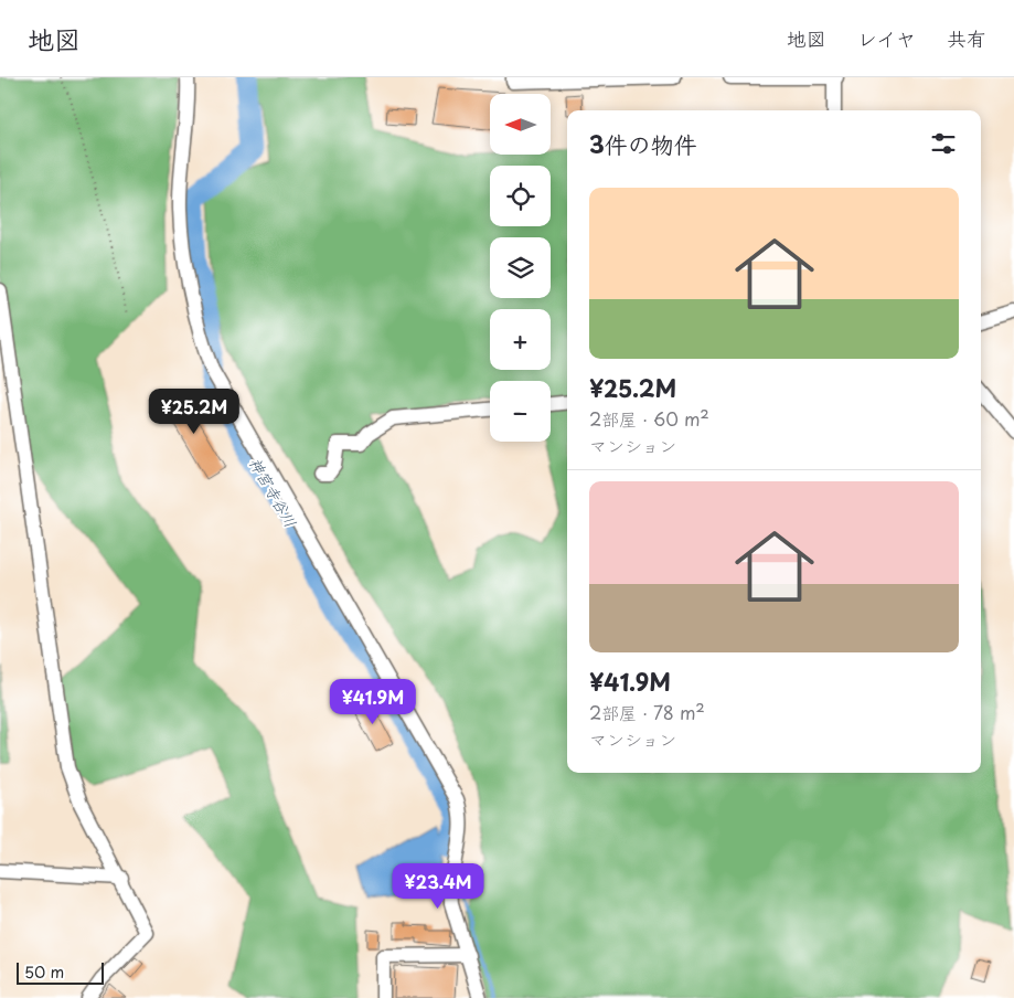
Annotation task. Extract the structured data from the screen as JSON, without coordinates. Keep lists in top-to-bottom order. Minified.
{"water":["神宮寺谷川"],"scale_bar":"50 m","north":"left","page":{"header":"地図","nav":["地図","レイヤ","共有"],"map_buttons":["+","−"],"heading":"3件の物件","list":[{"name":"¥25.2M","note":"2部屋 · 60 m² · マンション"},{"name":"¥41.9M","note":"2部屋 · 78 m² · マンション"}],"price":["¥25.2M","¥41.9M","¥23.4M"],"scale":"50 m"}}
